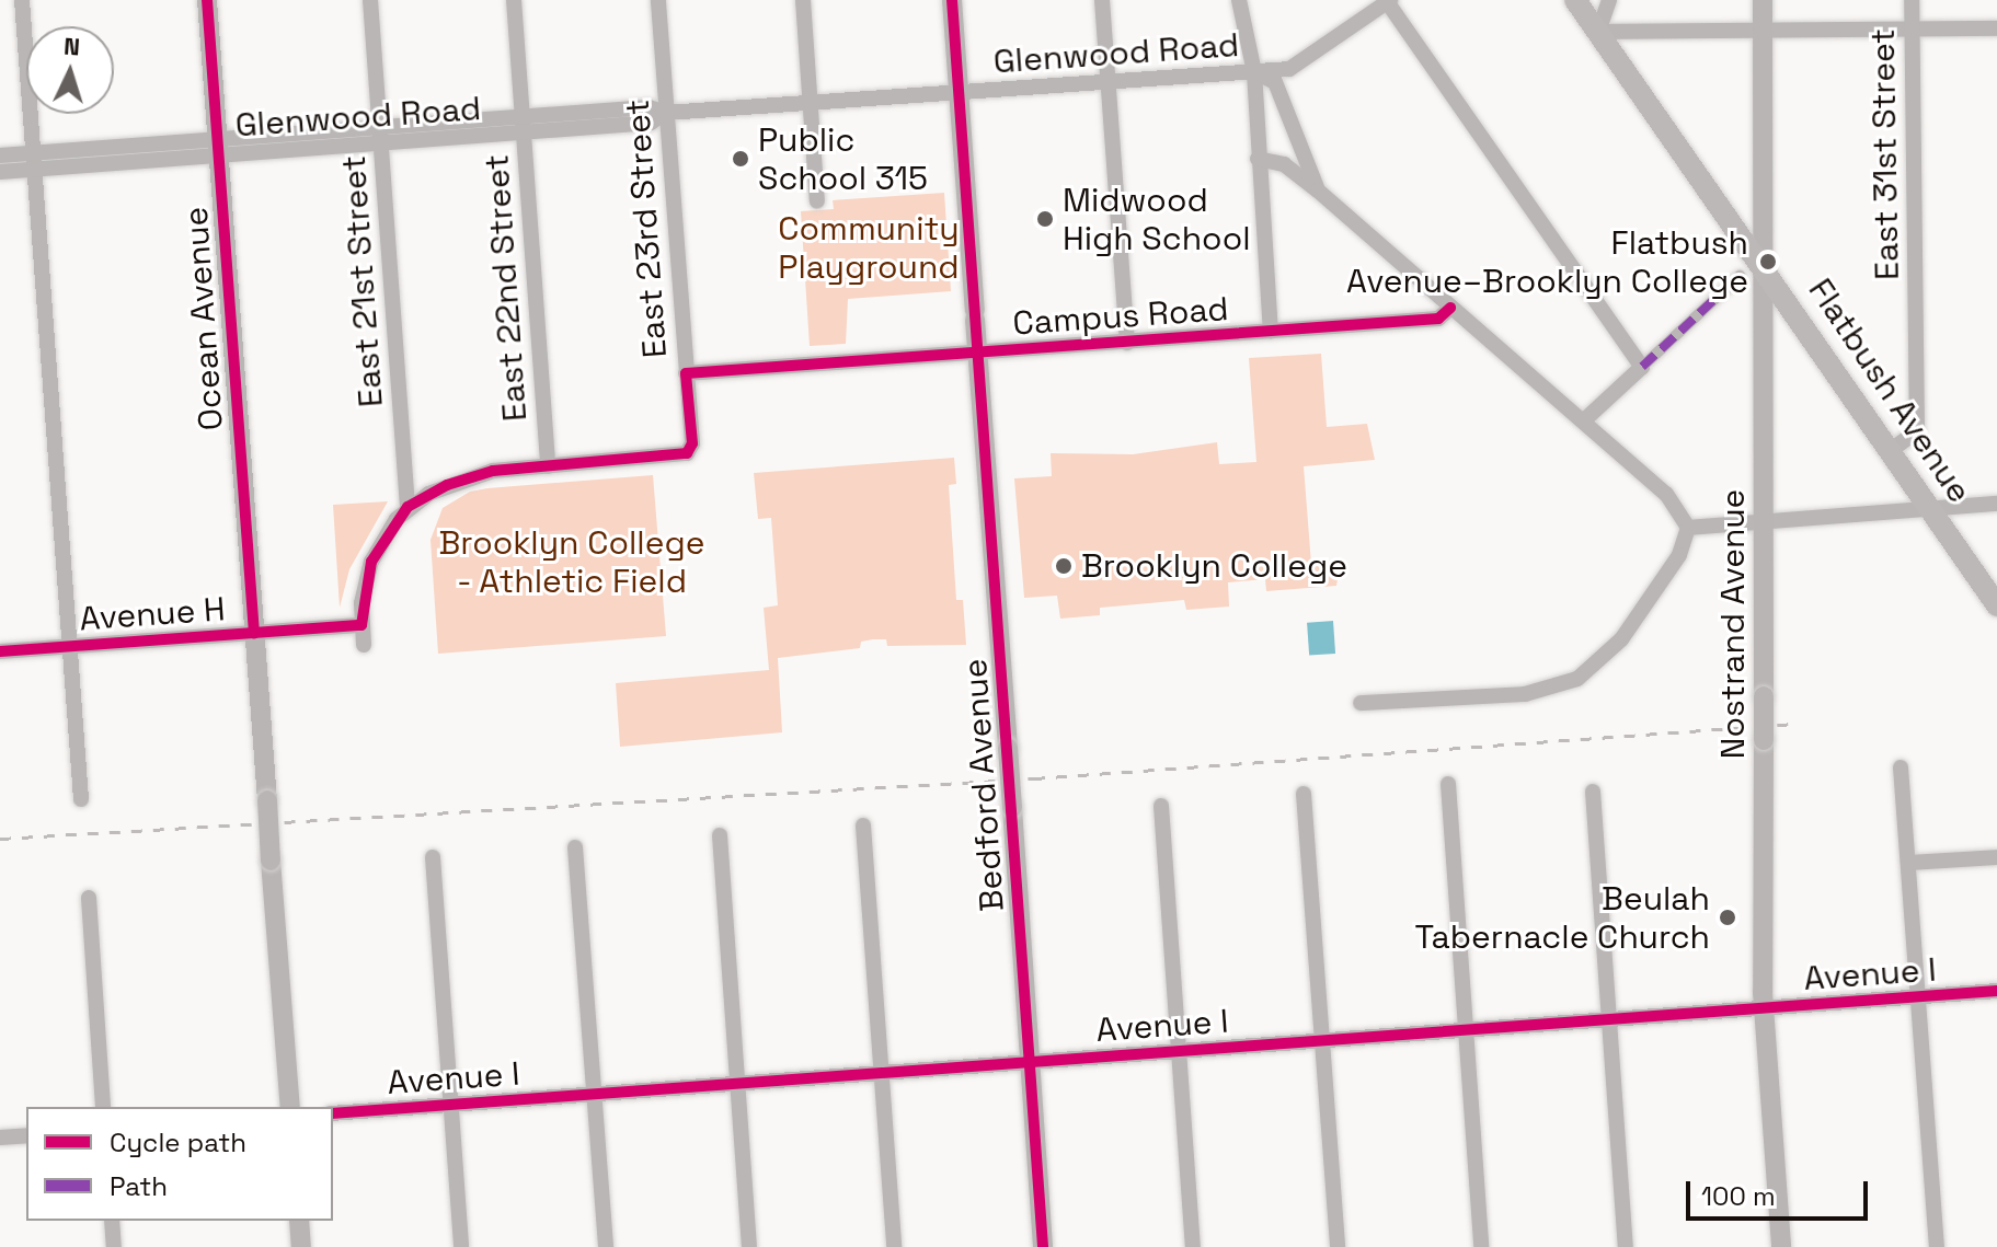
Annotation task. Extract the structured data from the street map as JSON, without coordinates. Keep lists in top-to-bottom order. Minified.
{"streets":{"main road":["Ocean Avenue","Flatbush Avenue","Nostrand Avenue","Bedford Avenue"],"street":["Glenwood Road","East 31st Street","East 23rd Street","East 21st Street","East 22nd Street","Campus Road","Avenue H","Avenue I"]},"crossings":[["Glenwood Road","East 23rd Street"],["Glenwood Road","East 21st Street"],["Glenwood Road","East 22nd Street"],["Glenwood Road","Ocean Avenue"],["Glenwood Road","Bedford Avenue"],["East 31st Street","Flatbush Avenue"],["East 23rd Street","East 22nd Street"],["East 23rd Street","Campus Road"],["Campus Road","Bedford Avenue"],["Ocean Avenue","Avenue H"],["Flatbush Avenue","Nostrand Avenue"],["Nostrand Avenue","Avenue I"],["Bedford Avenue","Avenue I"]],"parks":["Community Playground","Brooklyn College - Athletic Field"],"places":["Public School 315","Midwood High School","Flatbush Avenue–Brooklyn College","Brooklyn College","Beulah Tabernacle Church"],"legend":["Cycle path","Path"],"scale_bar":"100 m","north":"top"}
